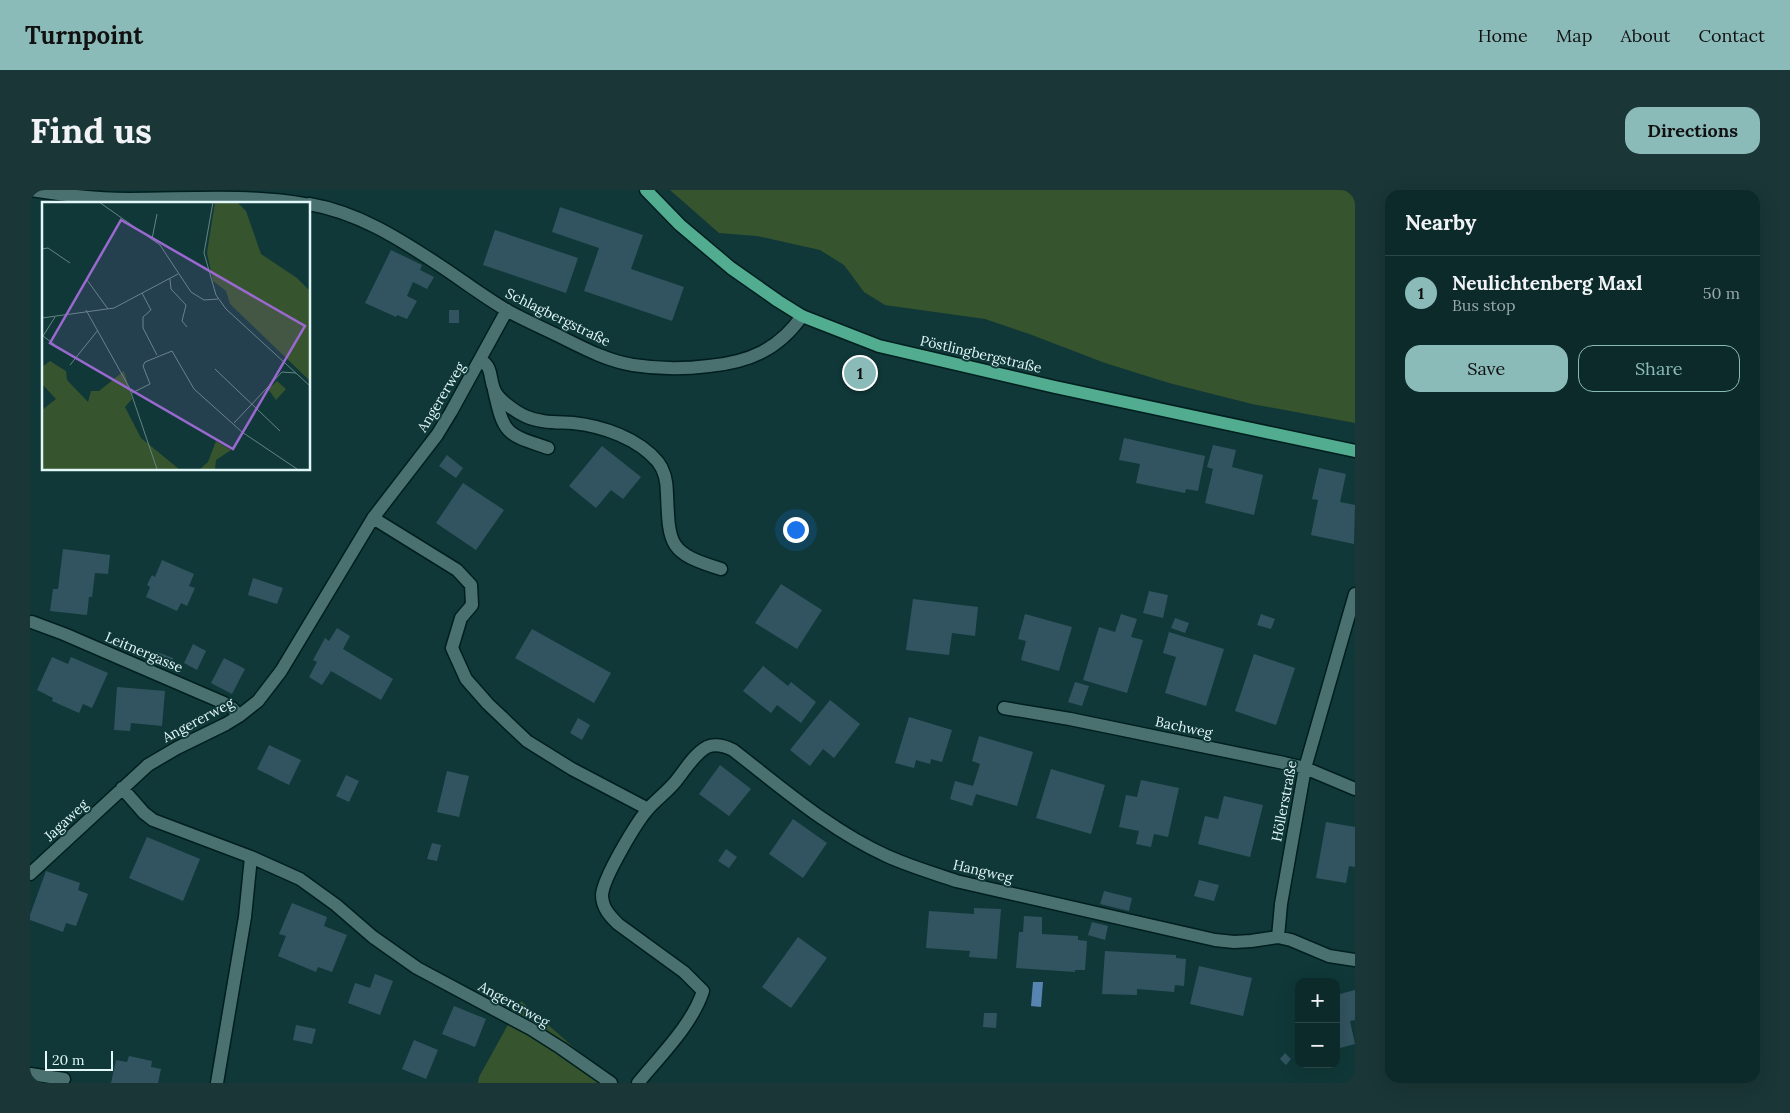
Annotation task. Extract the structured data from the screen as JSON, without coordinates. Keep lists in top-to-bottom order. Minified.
{"streets":{"main road":["Pöstlingbergstraße"],"street":["Schlagbergstraße","Angererweg","Leitnergasse","Bachweg","Höllerstraße","Jagaweg","Hangweg"]},"crossings":[["Schlagbergstraße","Pöstlingbergstraße"],["Schlagbergstraße","Angererweg"],["Angererweg","Leitnergasse"],["Angererweg","Jagaweg"],["Bachweg","Höllerstraße"],["Höllerstraße","Hangweg"]],"scale_bar":"20 m","page":{"header":"Turnpoint","nav":["Home","Map","About","Contact"],"buttons":["Directions",["Save","Share"]],"title":"Find us","heading":"Nearby","list":[{"mark":"1","name":"Neulichtenberg Maxl","note":"Bus stop","value":"50 m"}],"pins":"1","map_buttons":["+","−"],"scale":"20 m"}}
